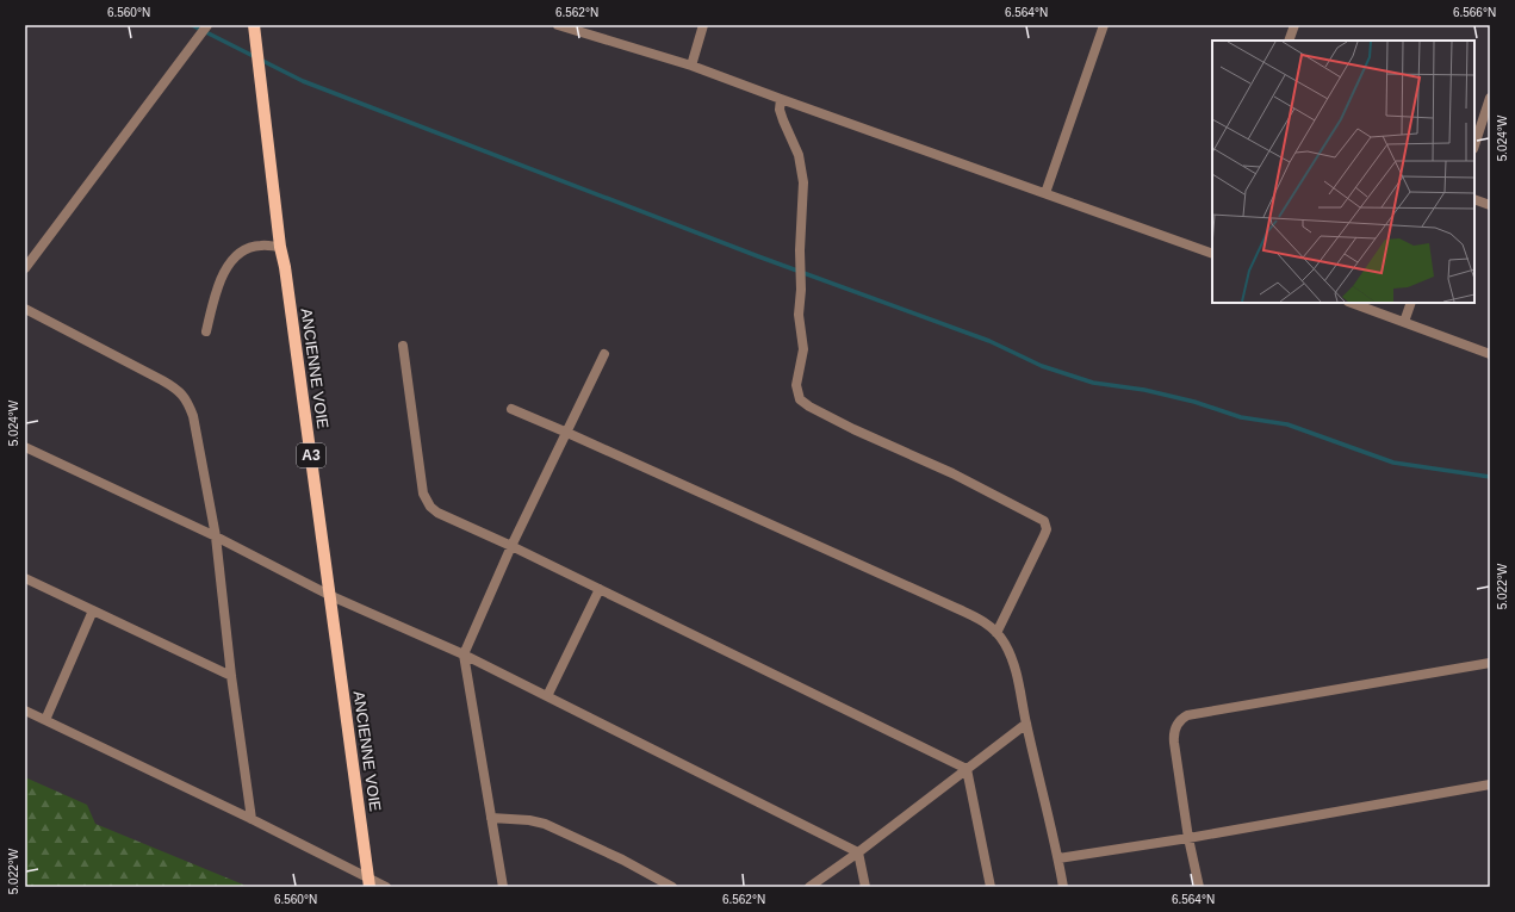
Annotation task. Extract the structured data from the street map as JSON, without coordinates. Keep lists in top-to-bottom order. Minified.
{"streets":{"main road":["ANCIENNE VOIE","A3"]},"coordinates":["6.560°N","6.562°N","6.564°N","6.566°N","5.024°W","5.022°W"]}
